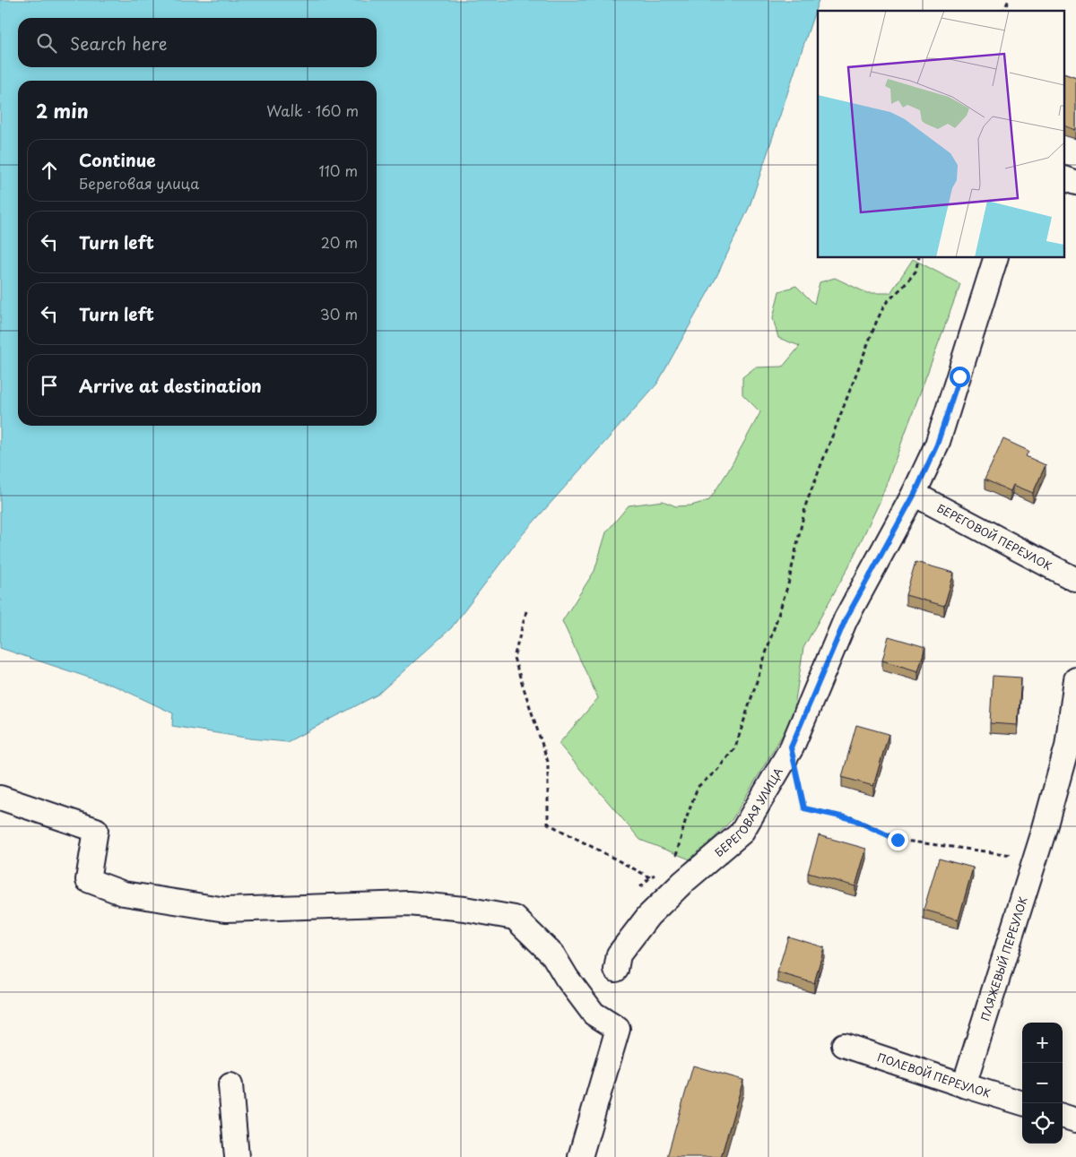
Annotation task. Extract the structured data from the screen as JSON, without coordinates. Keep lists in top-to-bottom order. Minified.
{"streets":{"street":["БЕРЕГОВОЙ ПЕРЕУЛОК","БЕРЕГОВАЯ УЛИЦА","ПЛЯЖЕВЫЙ ПЕРЕУЛОК","ПОЛЕВОЙ ПЕРЕУЛОК"]},"crossings":[["БЕРЕГОВОЙ ПЕРЕУЛОК","БЕРЕГОВАЯ УЛИЦА"],["ПЛЯЖЕВЫЙ ПЕРЕУЛОК","ПОЛЕВОЙ ПЕРЕУЛОК"]],"page":{"search":"Search here","heading":["2 min","Walk · 160 m"],"list":[["Continue","Береговая улица","110 m"],["Turn left","20 m"],["Turn left","30 m"],"Arrive at destination"],"map_buttons":["+","−"]}}
